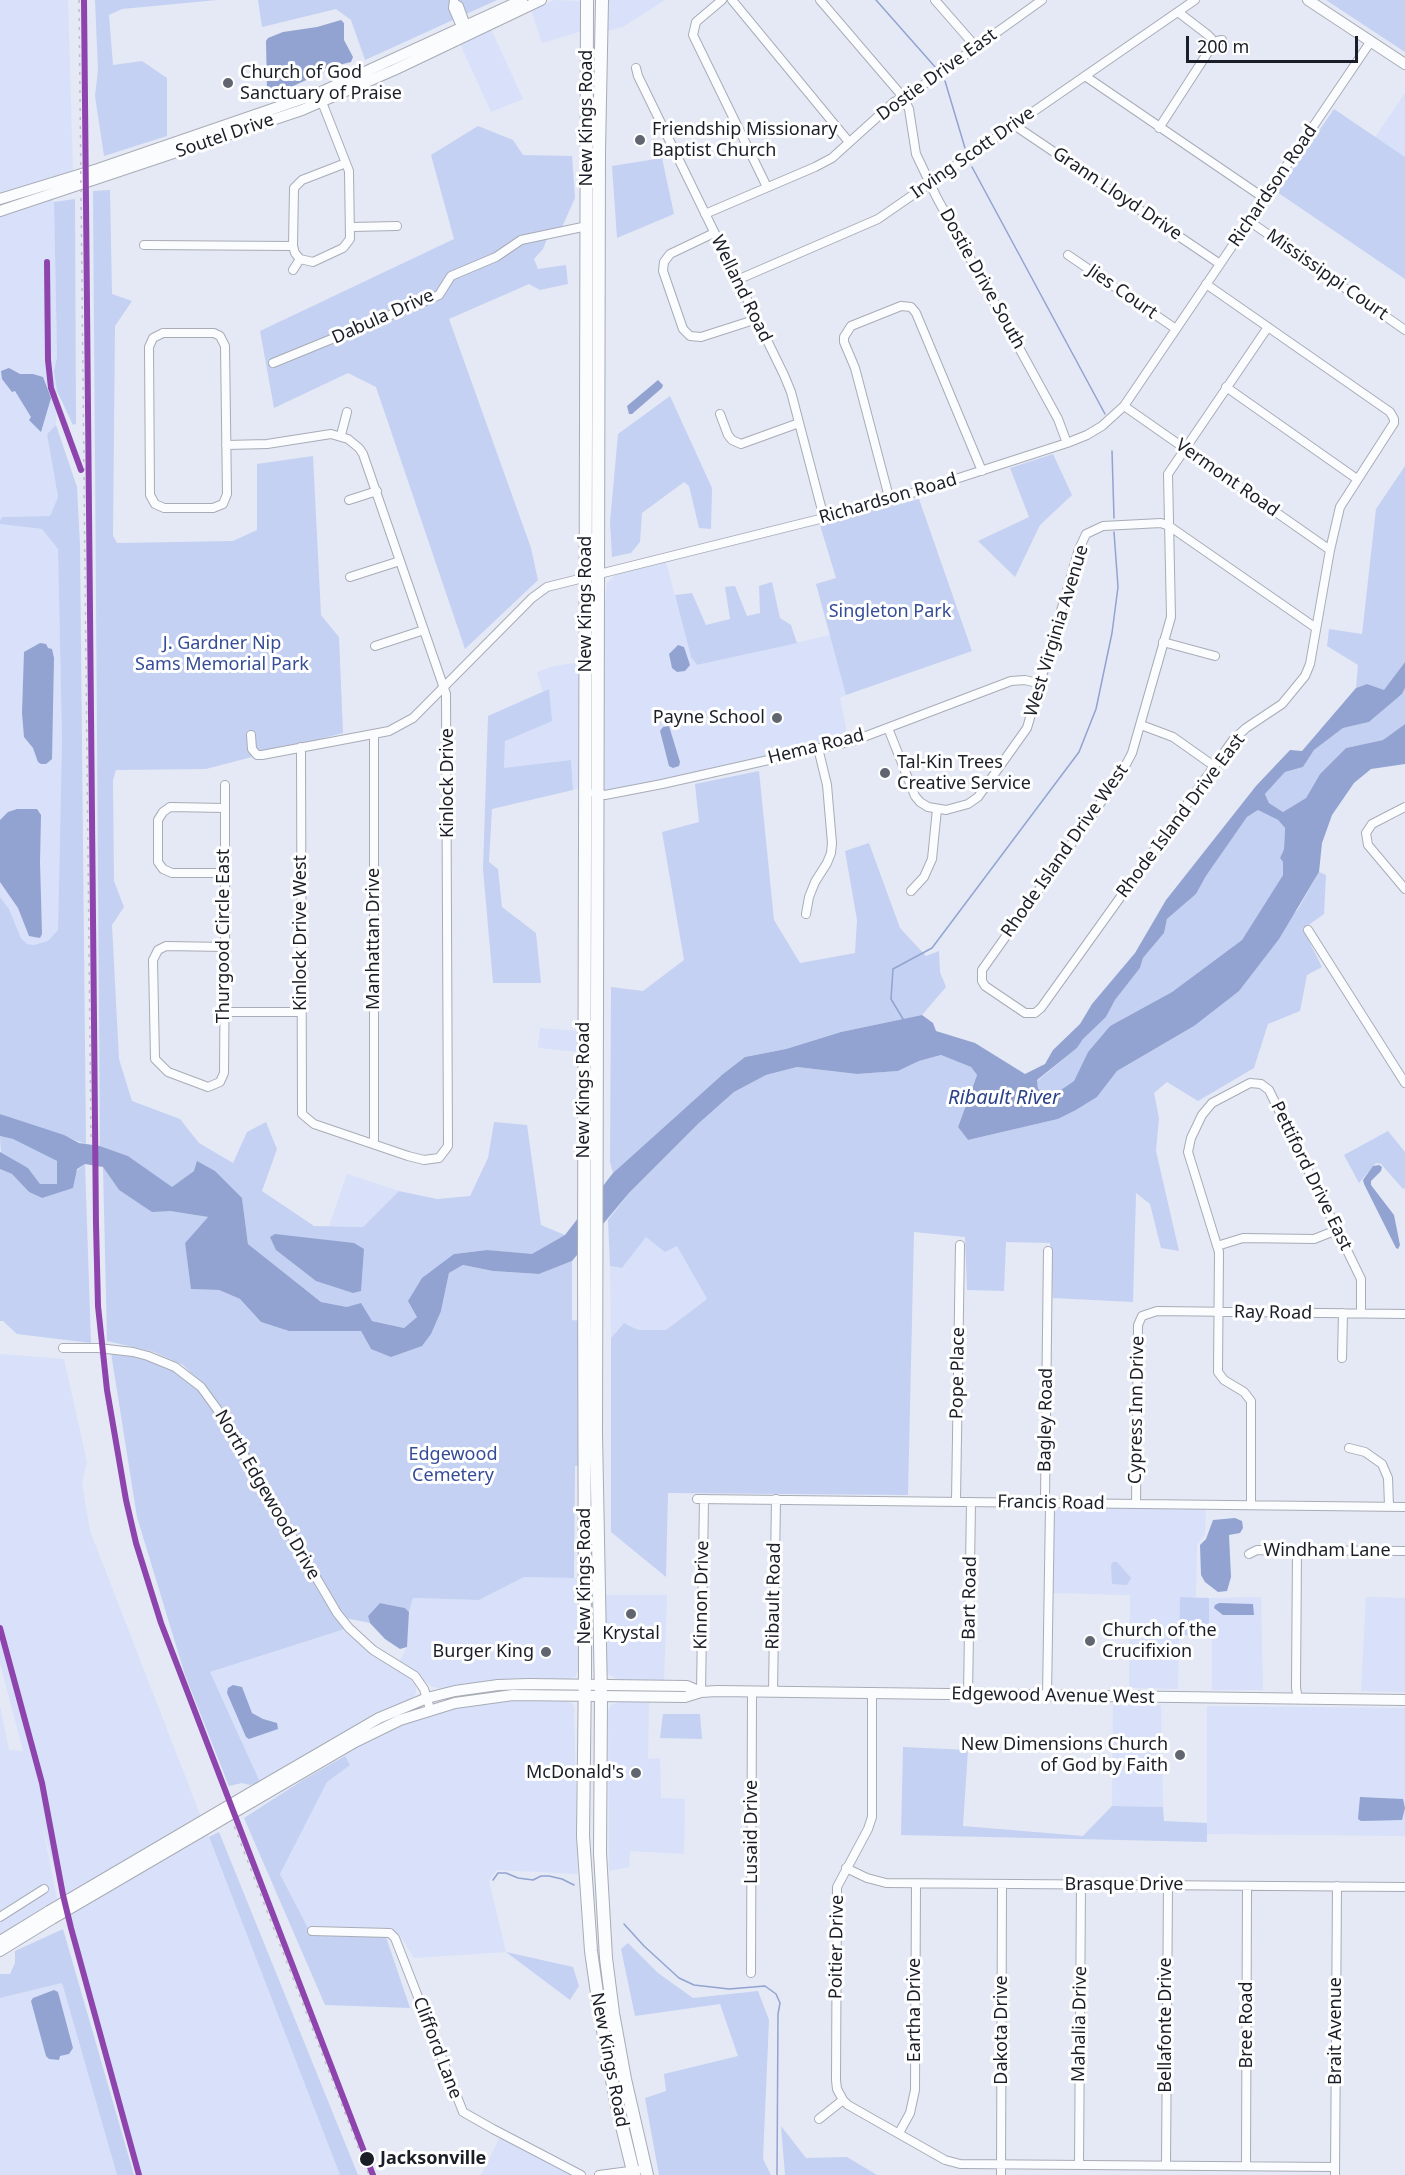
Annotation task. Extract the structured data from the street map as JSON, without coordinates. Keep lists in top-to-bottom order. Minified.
{"streets":{"highway":["New Kings Road"],"main road":["Soutel Drive","Edgewood Avenue West"],"street":["Dostie Drive East","Irving Scott Drive","Richardson Road","Grann Lloyd Drive","Mississippi Court","Dostie Drive South","Welland Road","Jies Court","Dabula Drive","Vermont Road","West Virginia Avenue","Hema Road","Kinlock Drive","Rhode Island Drive East","Rhode Island Drive West","Kinlock Drive West","Thurgood Circle East","Manhattan Drive","Pettiford Drive East","Ray Road","Pope Place","Cypress Inn Drive","Bagley Road","North Edgewood Drive","Francis Road","Windham Lane","Kinnon Drive","Ribault Road","Bart Road","Lusaid Drive","Brasque Drive","Poitier Drive","Eartha Drive","Mahalia Drive","Bellafonte Drive","Bree Road","Dakota Drive","Brait Avenue","Clifford Lane"]},"crossings":[["Dostie Drive East","Dostie Drive South"],["Dostie Drive East","Welland Road"],["New Kings Road","Richardson Road"],["New Kings Road","Dabula Drive"],["New Kings Road","Hema Road"],["New Kings Road","Edgewood Avenue West"],["Irving Scott Drive","Grann Lloyd Drive"],["Irving Scott Drive","Dostie Drive South"],["Irving Scott Drive","Welland Road"],["Richardson Road","Grann Lloyd Drive"],["Richardson Road","Mississippi Court"],["Richardson Road","Dostie Drive South"],["Richardson Road","Welland Road"],["Richardson Road","Jies Court"],["Richardson Road","Vermont Road"],["Richardson Road","Kinlock Drive"],["Richardson Road","Kinlock Drive West"],["Richardson Road","Manhattan Drive"],["Vermont Road","Rhode Island Drive East"],["Vermont Road","Rhode Island Drive West"],["West Virginia Avenue","Hema Road"],["West Virginia Avenue","Rhode Island Drive West"],["Kinlock Drive","Kinlock Drive West"],["Kinlock Drive","Manhattan Drive"],["Rhode Island Drive East","Rhode Island Drive West"],["Kinlock Drive West","Manhattan Drive"],["Pettiford Drive East","Ray Road"],["Ray Road","Cypress Inn Drive"],["Pope Place","Francis Road"],["Cypress Inn Drive","Francis Road"],["Bagley Road","Francis Road"],["Bagley Road","Edgewood Avenue West"],["North Edgewood Drive","Edgewood Avenue West"],["Francis Road","Kinnon Drive"],["Francis Road","Ribault Road"],["Francis Road","Bart Road"],["Kinnon Drive","Edgewood Avenue West"],["Ribault Road","Edgewood Avenue West"],["Bart Road","Edgewood Avenue West"],["Edgewood Avenue West","Lusaid Drive"],["Edgewood Avenue West","Poitier Drive"],["Brasque Drive","Poitier Drive"],["Brasque Drive","Eartha Drive"],["Brasque Drive","Mahalia Drive"],["Brasque Drive","Bellafonte Drive"],["Brasque Drive","Bree Road"],["Brasque Drive","Dakota Drive"],["Brasque Drive","Brait Avenue"]],"water":["Ribault River"],"parks":["Singleton Park","J. Gardner Nip Sams Memorial Park","Edgewood Cemetery"],"places":["Church of God Sanctuary of Praise","Friendship Missionary Baptist Church","Payne School","Tal-Kin Trees Creative Service","Krystal","Church of the Crucifixion","Burger King","New Dimensions Church of God by Faith","McDonald's","Jacksonville"],"scale_bar":"200 m"}
